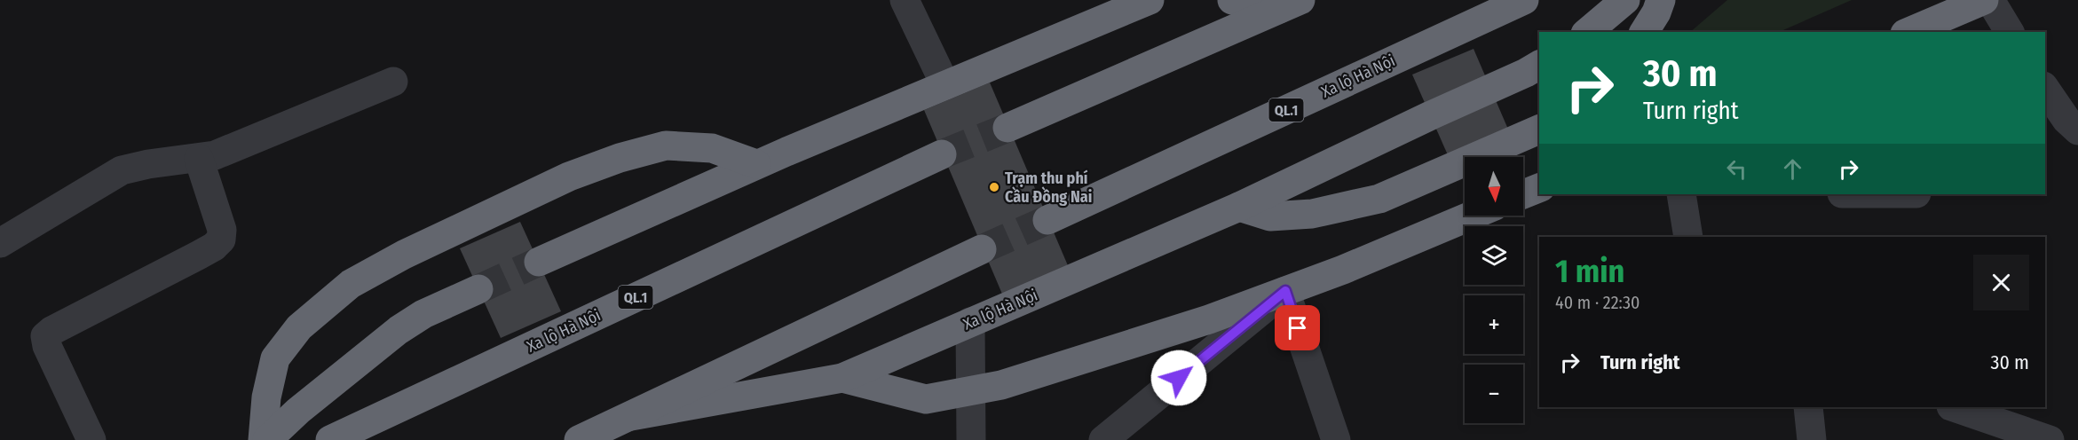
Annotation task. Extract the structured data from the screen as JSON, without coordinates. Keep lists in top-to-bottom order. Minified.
{"streets":{"highway":["Xa lộ Hà Nội","QL.1"]},"places":["Trạm thu phí Cầu Đồng Nai"],"north":"bottom","page":{"turn":["30 m","Turn right"],"map_buttons":["+","−"],"heading":["1 min","40 m · 22:30"],"list":[{"name":"Turn right","value":"30 m"}]}}
